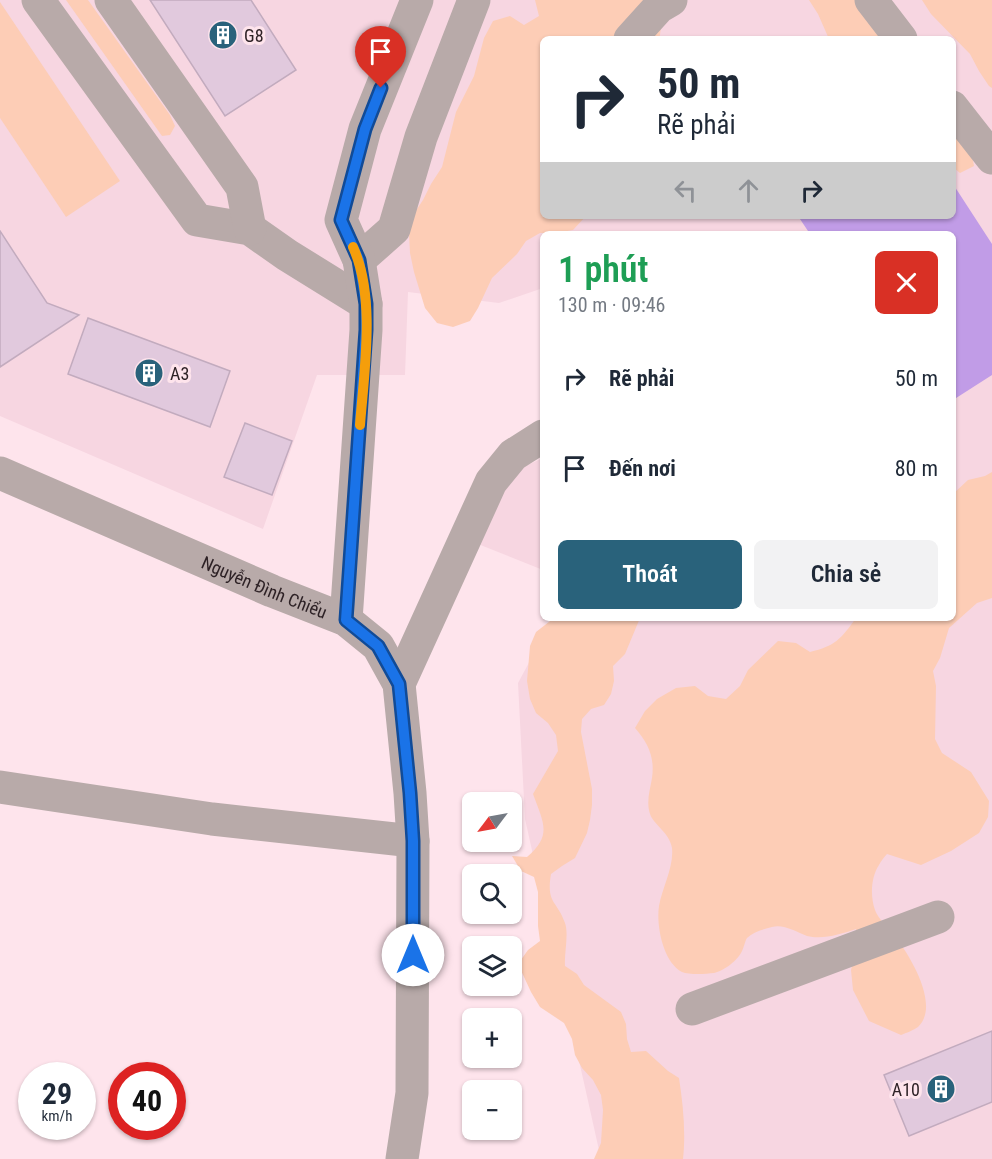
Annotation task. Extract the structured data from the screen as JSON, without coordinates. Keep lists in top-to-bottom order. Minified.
{"streets":{"street":["Nguyễn Đình Chiểu"]},"places":{"building":["G8","A3","A10"]},"north":"bottom left","page":{"turn":["50 m","Rẽ phải"],"heading":["1 phút","130 m · 09:46"],"list":[{"name":"Rẽ phải","value":"50 m"},{"name":"Đến nơi","value":"80 m"}],"buttons":["Thoát","Chia sẻ"],"map_buttons":["+","−"],"speed":"29 km/h","limit":"40"}}
